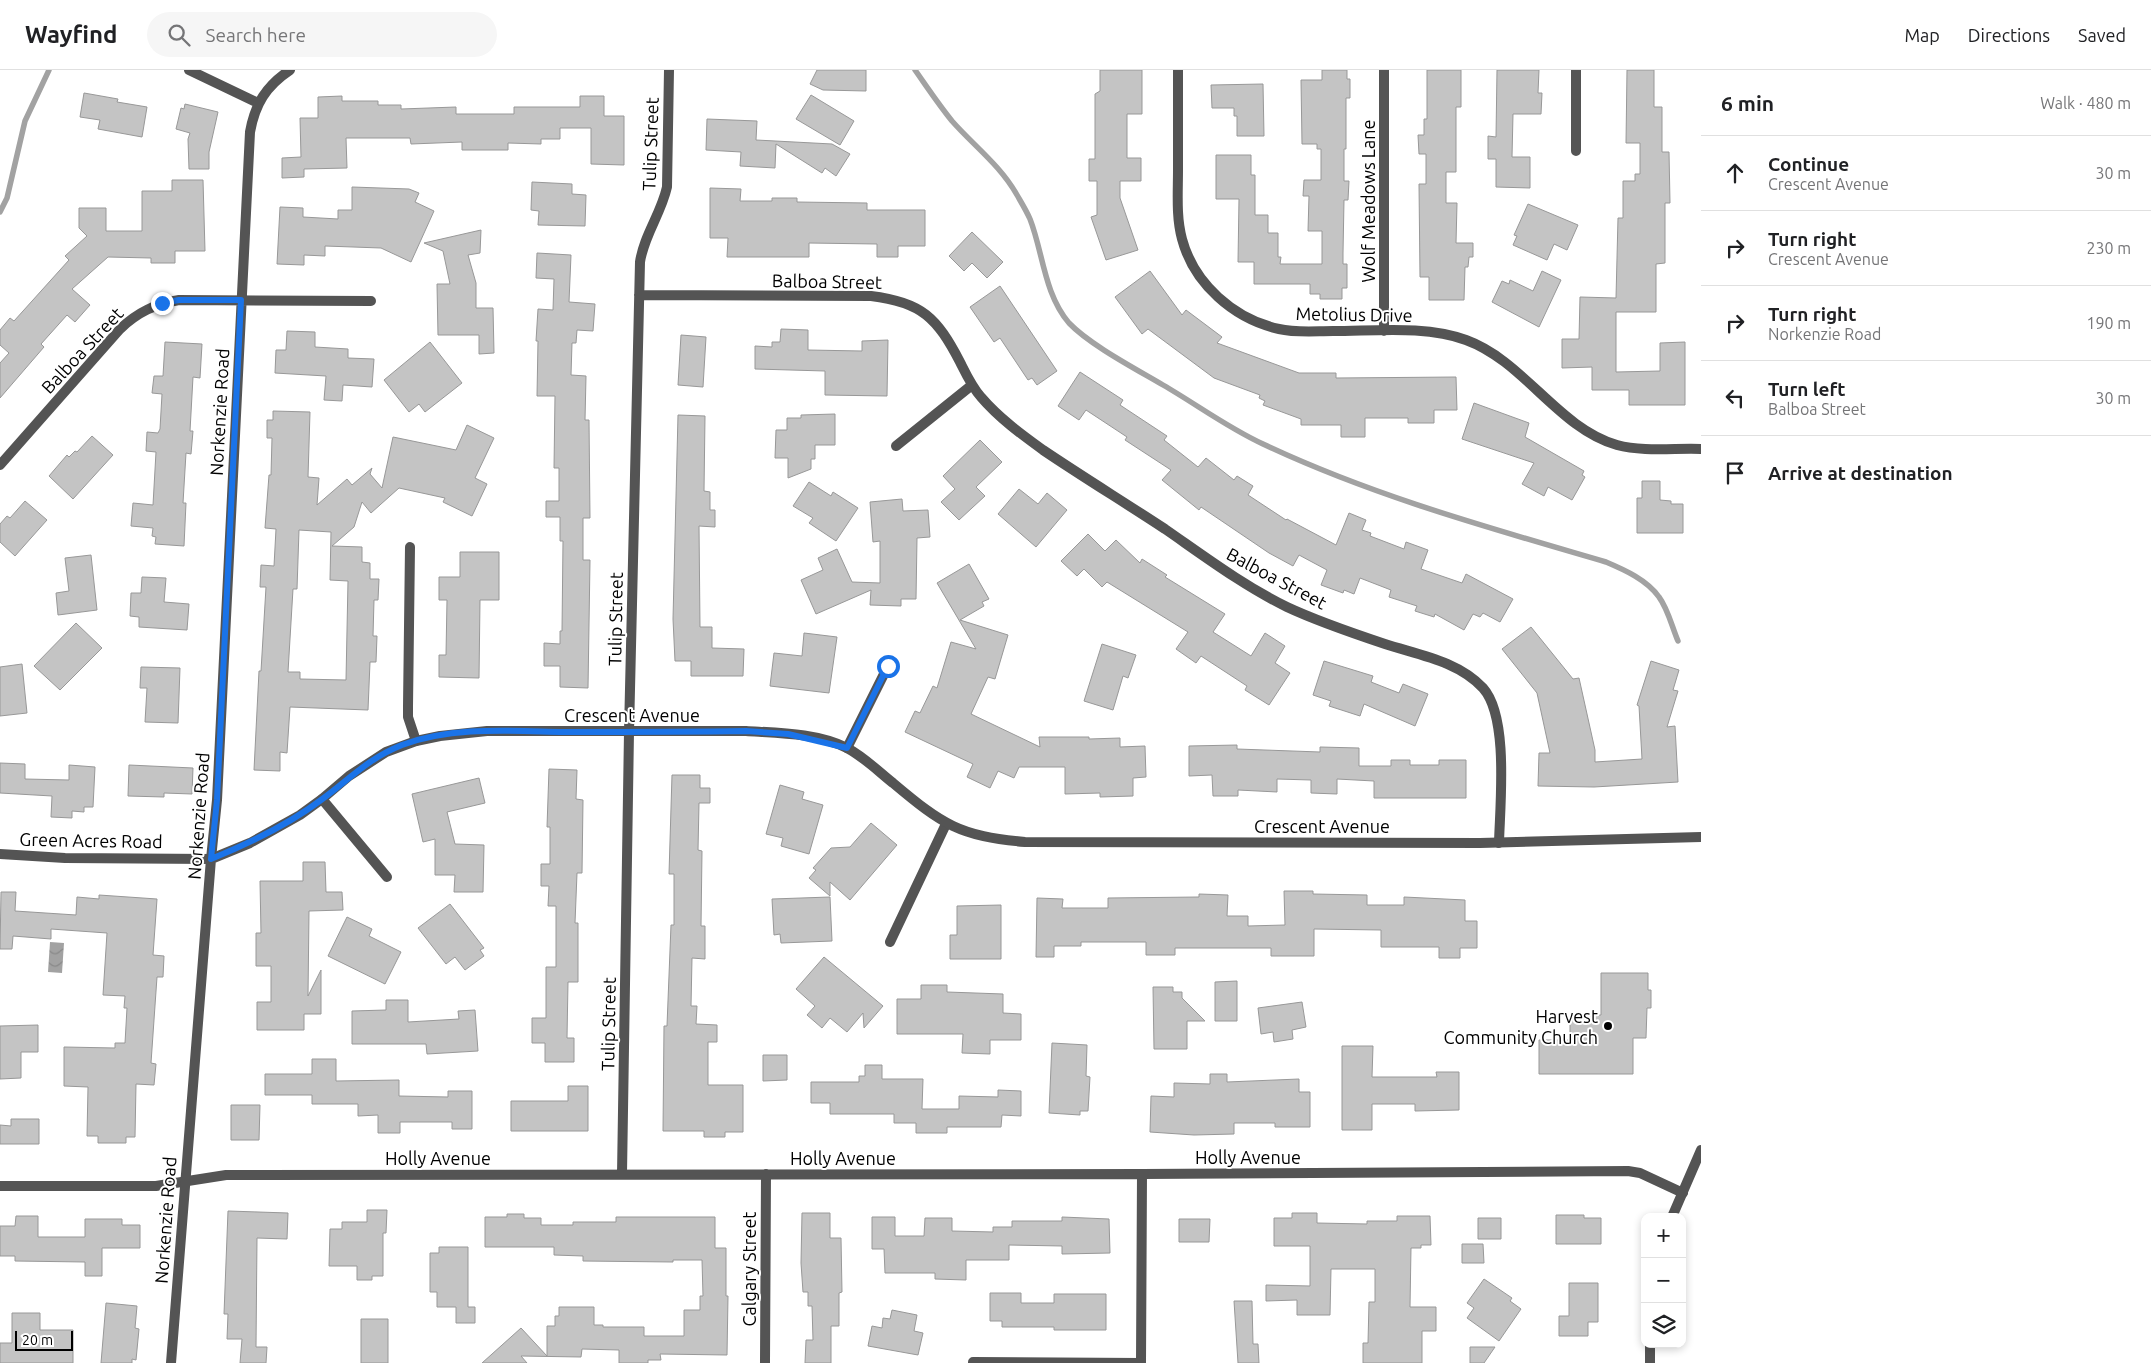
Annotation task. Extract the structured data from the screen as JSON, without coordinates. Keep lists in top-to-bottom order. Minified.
{"streets":{"street":["Tulip Street","Wolf Meadows Lane","Balboa Street","Metolius Drive","Norkenzie Road","Crescent Avenue","Green Acres Road","Holly Avenue","Calgary Street"]},"crossings":[["Tulip Street","Balboa Street"],["Tulip Street","Crescent Avenue"],["Tulip Street","Holly Avenue"],["Wolf Meadows Lane","Metolius Drive"],["Balboa Street","Norkenzie Road"],["Balboa Street","Crescent Avenue"],["Norkenzie Road","Crescent Avenue"],["Norkenzie Road","Green Acres Road"],["Norkenzie Road","Holly Avenue"],["Crescent Avenue","Green Acres Road"],["Holly Avenue","Calgary Street"]],"places":["Harvest Community Church"],"scale_bar":"20 m","page":{"header":"Wayfind","search":"Search here","nav":["Map","Directions","Saved"],"heading":["6 min","Walk · 480 m"],"list":[["Continue","Crescent Avenue","30 m"],["Turn right","Crescent Avenue","230 m"],["Turn right","Norkenzie Road","190 m"],["Turn left","Balboa Street","30 m"],"Arrive at destination"],"map_buttons":["+","−"],"scale":"20 m"}}
